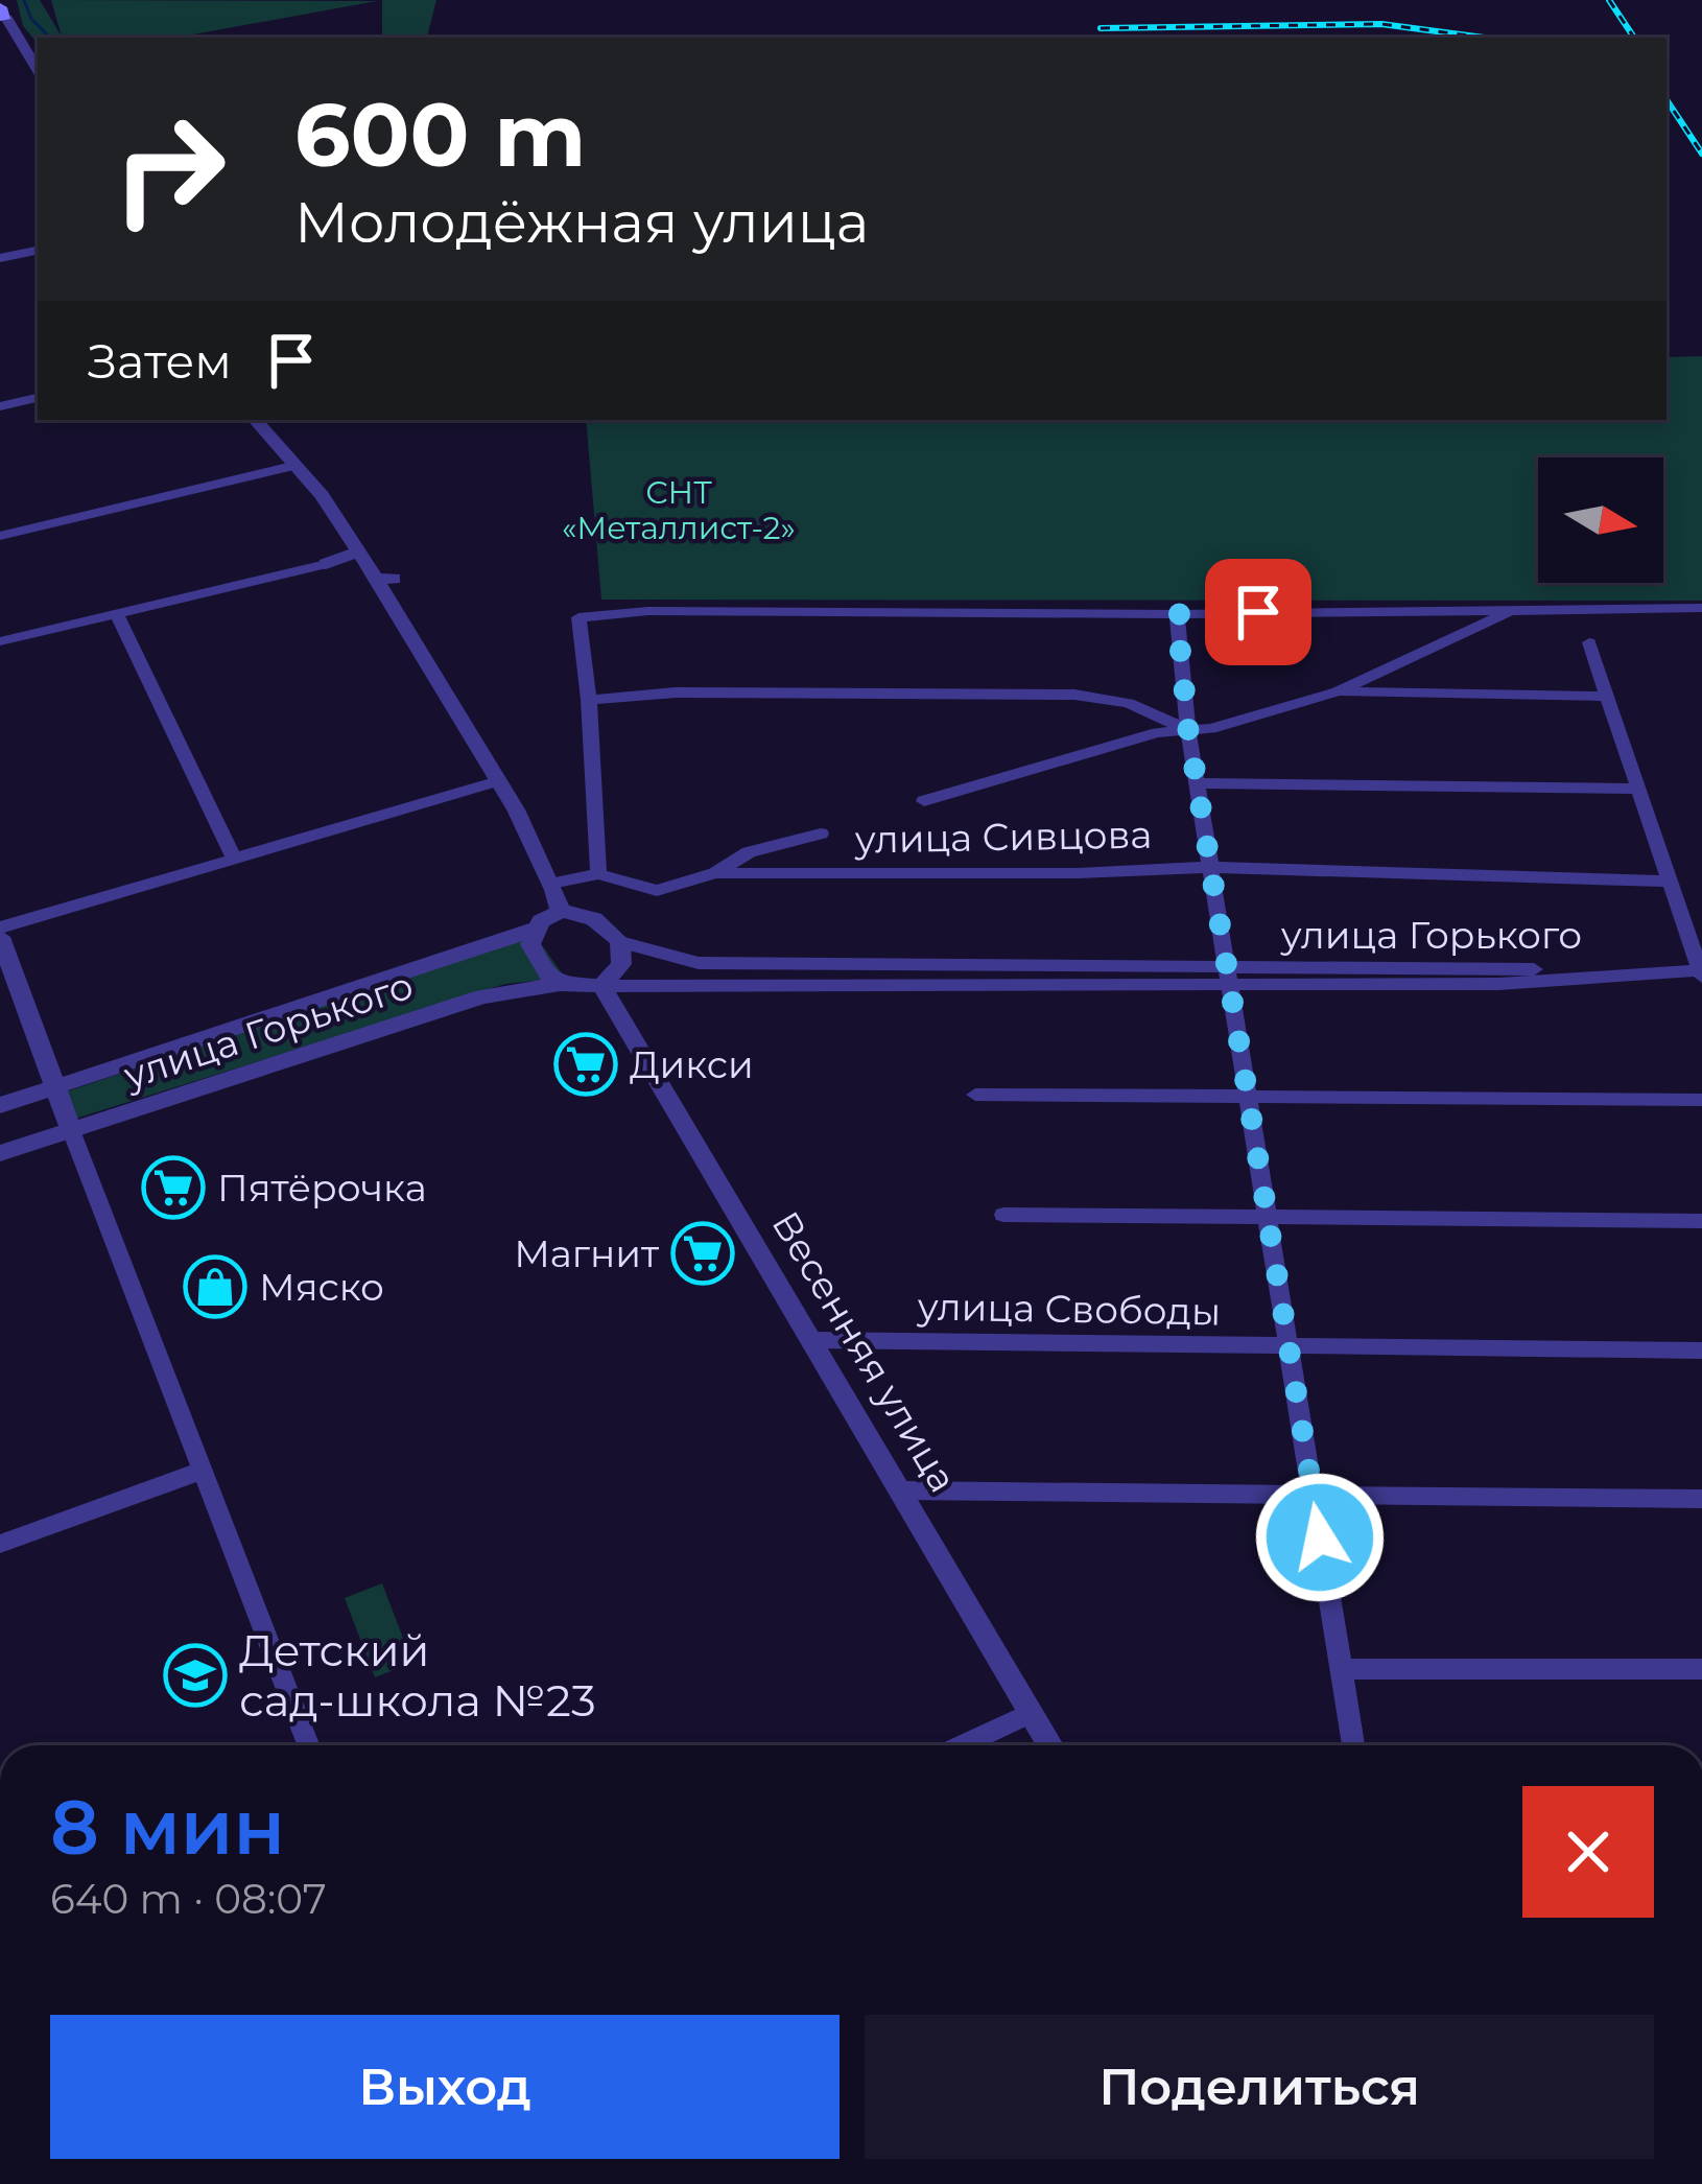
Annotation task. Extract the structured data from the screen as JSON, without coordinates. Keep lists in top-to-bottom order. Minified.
{"streets":{"street":["улица Сивцова","улица Горького","улица Свободы","Весенняя улица"]},"crossings":[["улица Горького","Весенняя улица"],["улица Свободы","Весенняя улица"]],"parks":["СНТ «Металлист-2»"],"places":{"supermarket":["Дикси","Пятёрочка","Магнит"],"shop":["Мяско"],"school or university":["Детский сад-школа №23"]},"north":"right","page":{"turn":["600 m","Молодёжная улица"],"then":"Затем","heading":["8 мин","640 m · 08:07"],"buttons":["Выход","Поделиться"]}}
